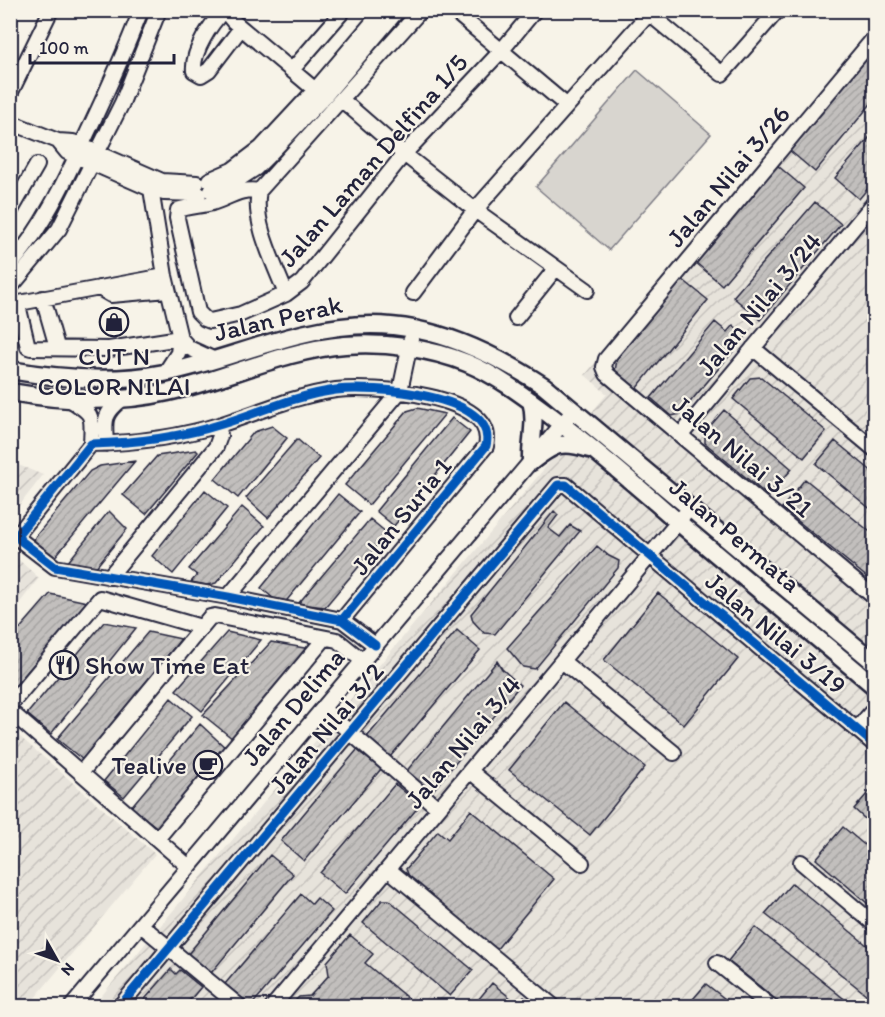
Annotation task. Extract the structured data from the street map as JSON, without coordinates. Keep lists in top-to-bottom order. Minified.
{"streets":{"main road":["Jalan Perak","Jalan Permata"],"street":["Jalan Laman Delfina 1/5","Jalan Nilai 3/26","Jalan Nilai 3/24","Jalan Nilai 3/21","Jalan Suria 1","Jalan Nilai 3/19","Jalan Delima","Jalan Nilai 3/2","Jalan Nilai 3/4"]},"crossings":[["Jalan Nilai 3/26","Jalan Nilai 3/21"],["Jalan Nilai 3/24","Jalan Nilai 3/21"],["Jalan Perak","Jalan Permata"],["Jalan Perak","Jalan Delima"],["Jalan Permata","Jalan Delima"],["Jalan Permata","Jalan Nilai 3/4"],["Jalan Nilai 3/19","Jalan Nilai 3/2"],["Jalan Nilai 3/19","Jalan Nilai 3/4"],["Jalan Nilai 3/2","Jalan Nilai 3/4"]],"places":{"shop":["CUT N COLOR NILAI"],"restaurant":["Show Time Eat"],"cafe":["Tealive"]},"scale_bar":"100 m","north":"bottom right"}
